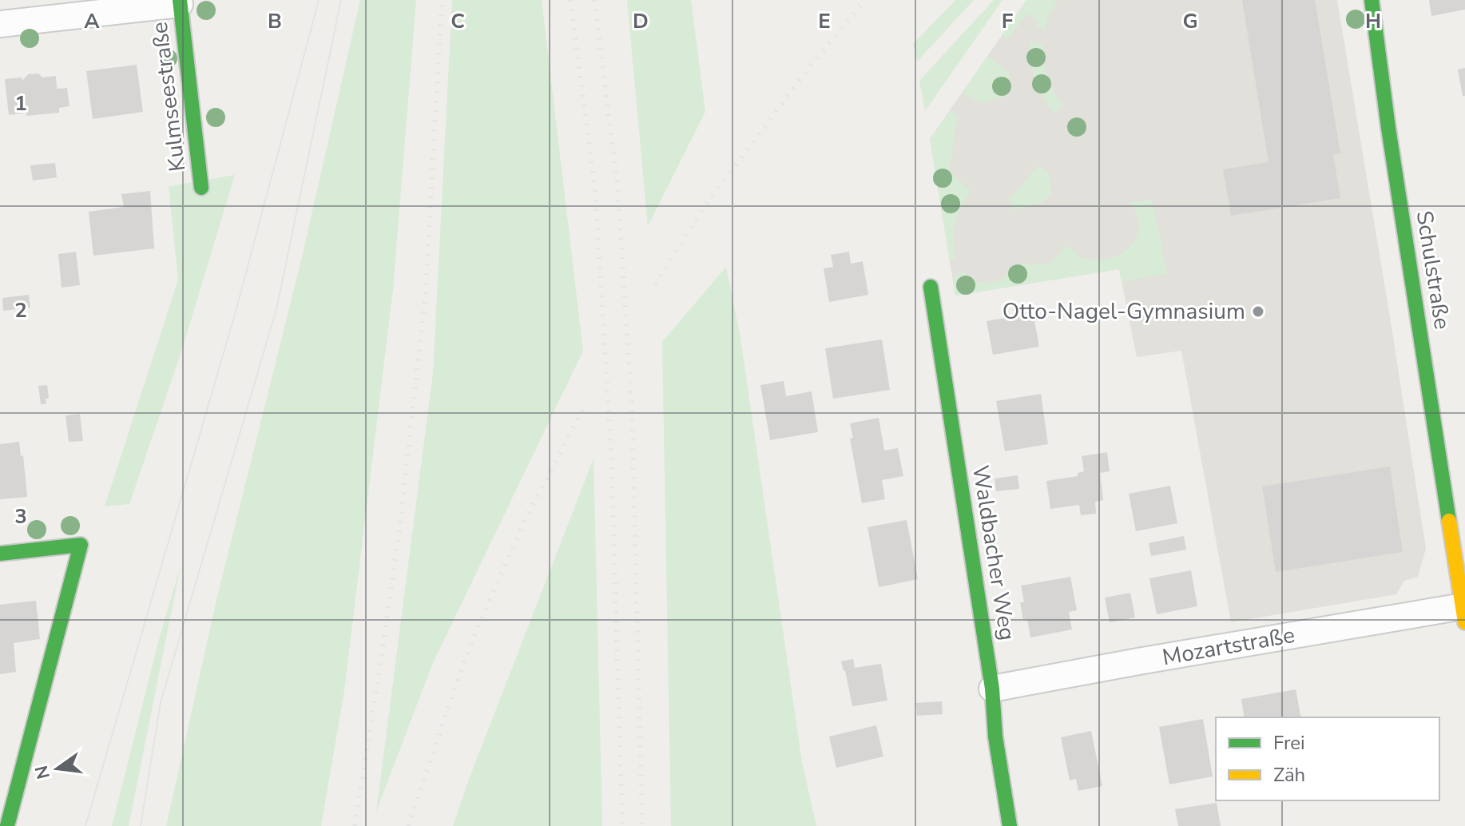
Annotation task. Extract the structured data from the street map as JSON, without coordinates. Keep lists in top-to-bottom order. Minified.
{"streets":{"street":["Kulmseestraße","Schulstraße","Waldbacher Weg","Mozartstraße"]},"crossings":[["Schulstraße","Mozartstraße"],["Waldbacher Weg","Mozartstraße"]],"places":["Otto-Nagel-Gymnasium"],"legend":["Frei","Zäh"],"north":"left","grid":{"columns":["A","B","C","D","E","F","G","H"],"rows":["1","2","3"]}}
